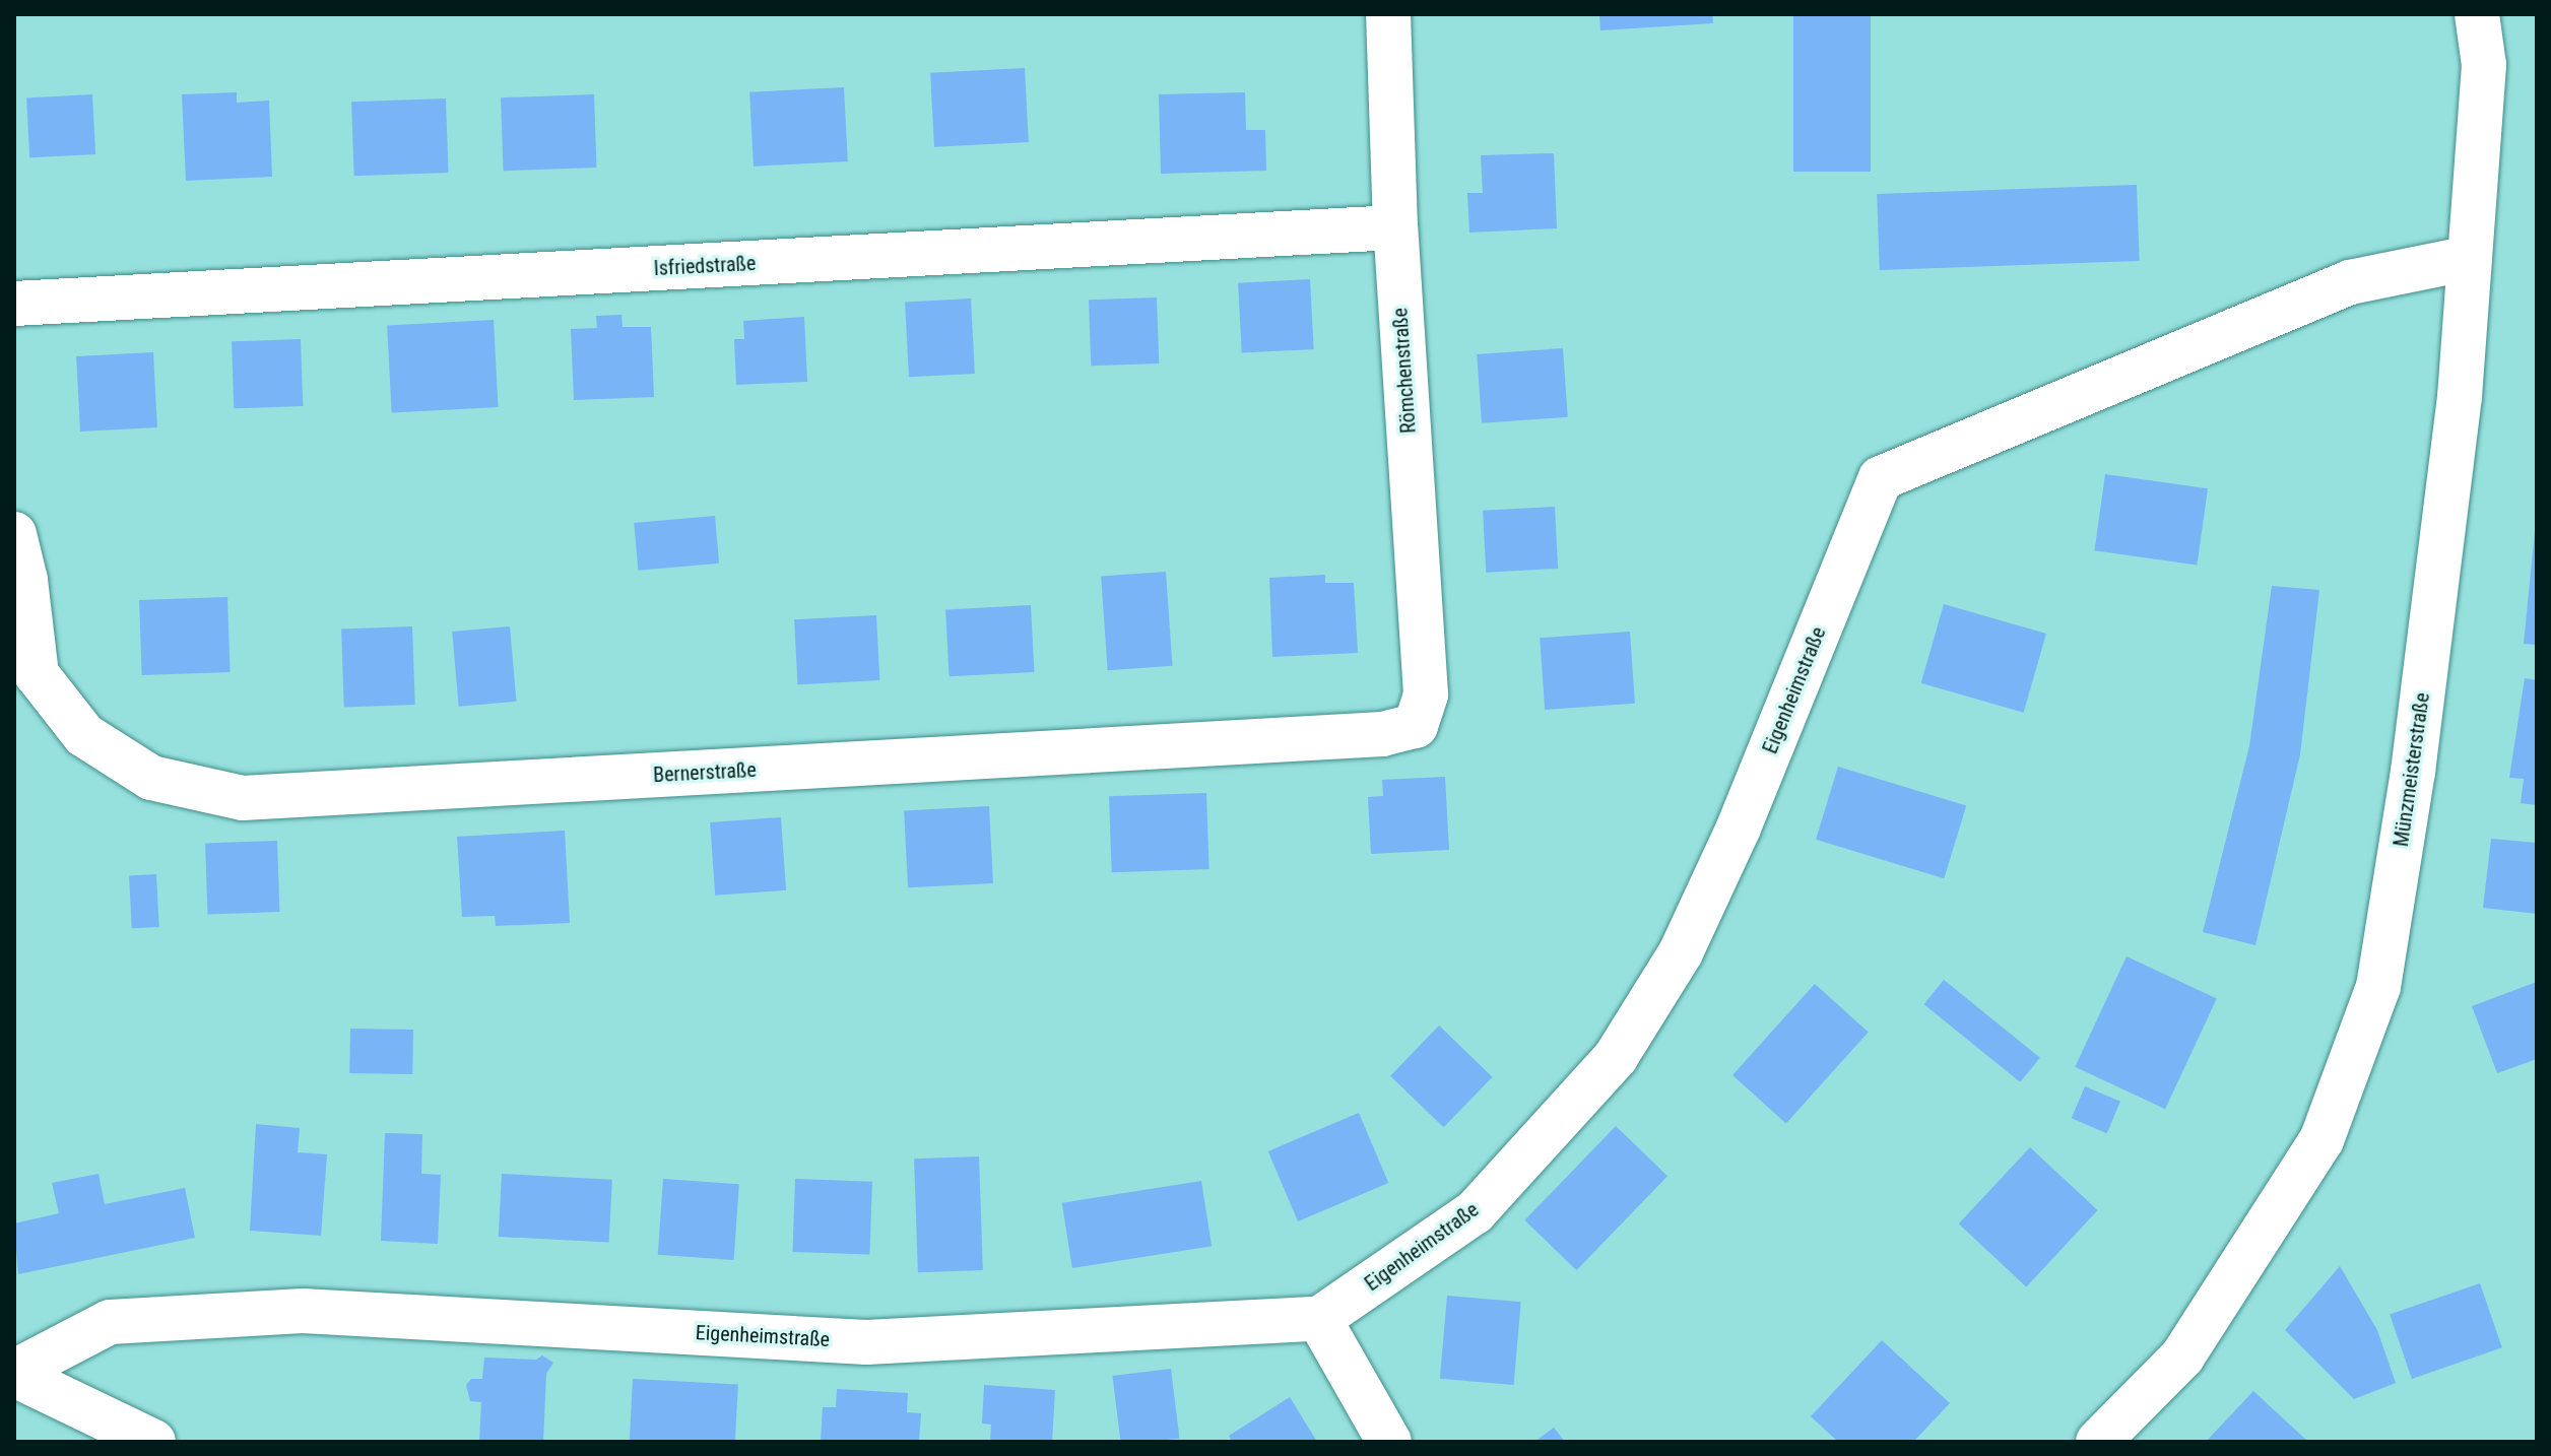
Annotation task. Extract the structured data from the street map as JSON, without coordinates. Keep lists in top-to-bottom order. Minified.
{"streets":{"street":["Isfriedstraße","Römchenstraße","Eigenheimstraße","Münzmeisterstraße","Bernerstraße"]},"crossings":[["Isfriedstraße","Römchenstraße"],["Römchenstraße","Bernerstraße"],["Eigenheimstraße","Münzmeisterstraße"]]}
